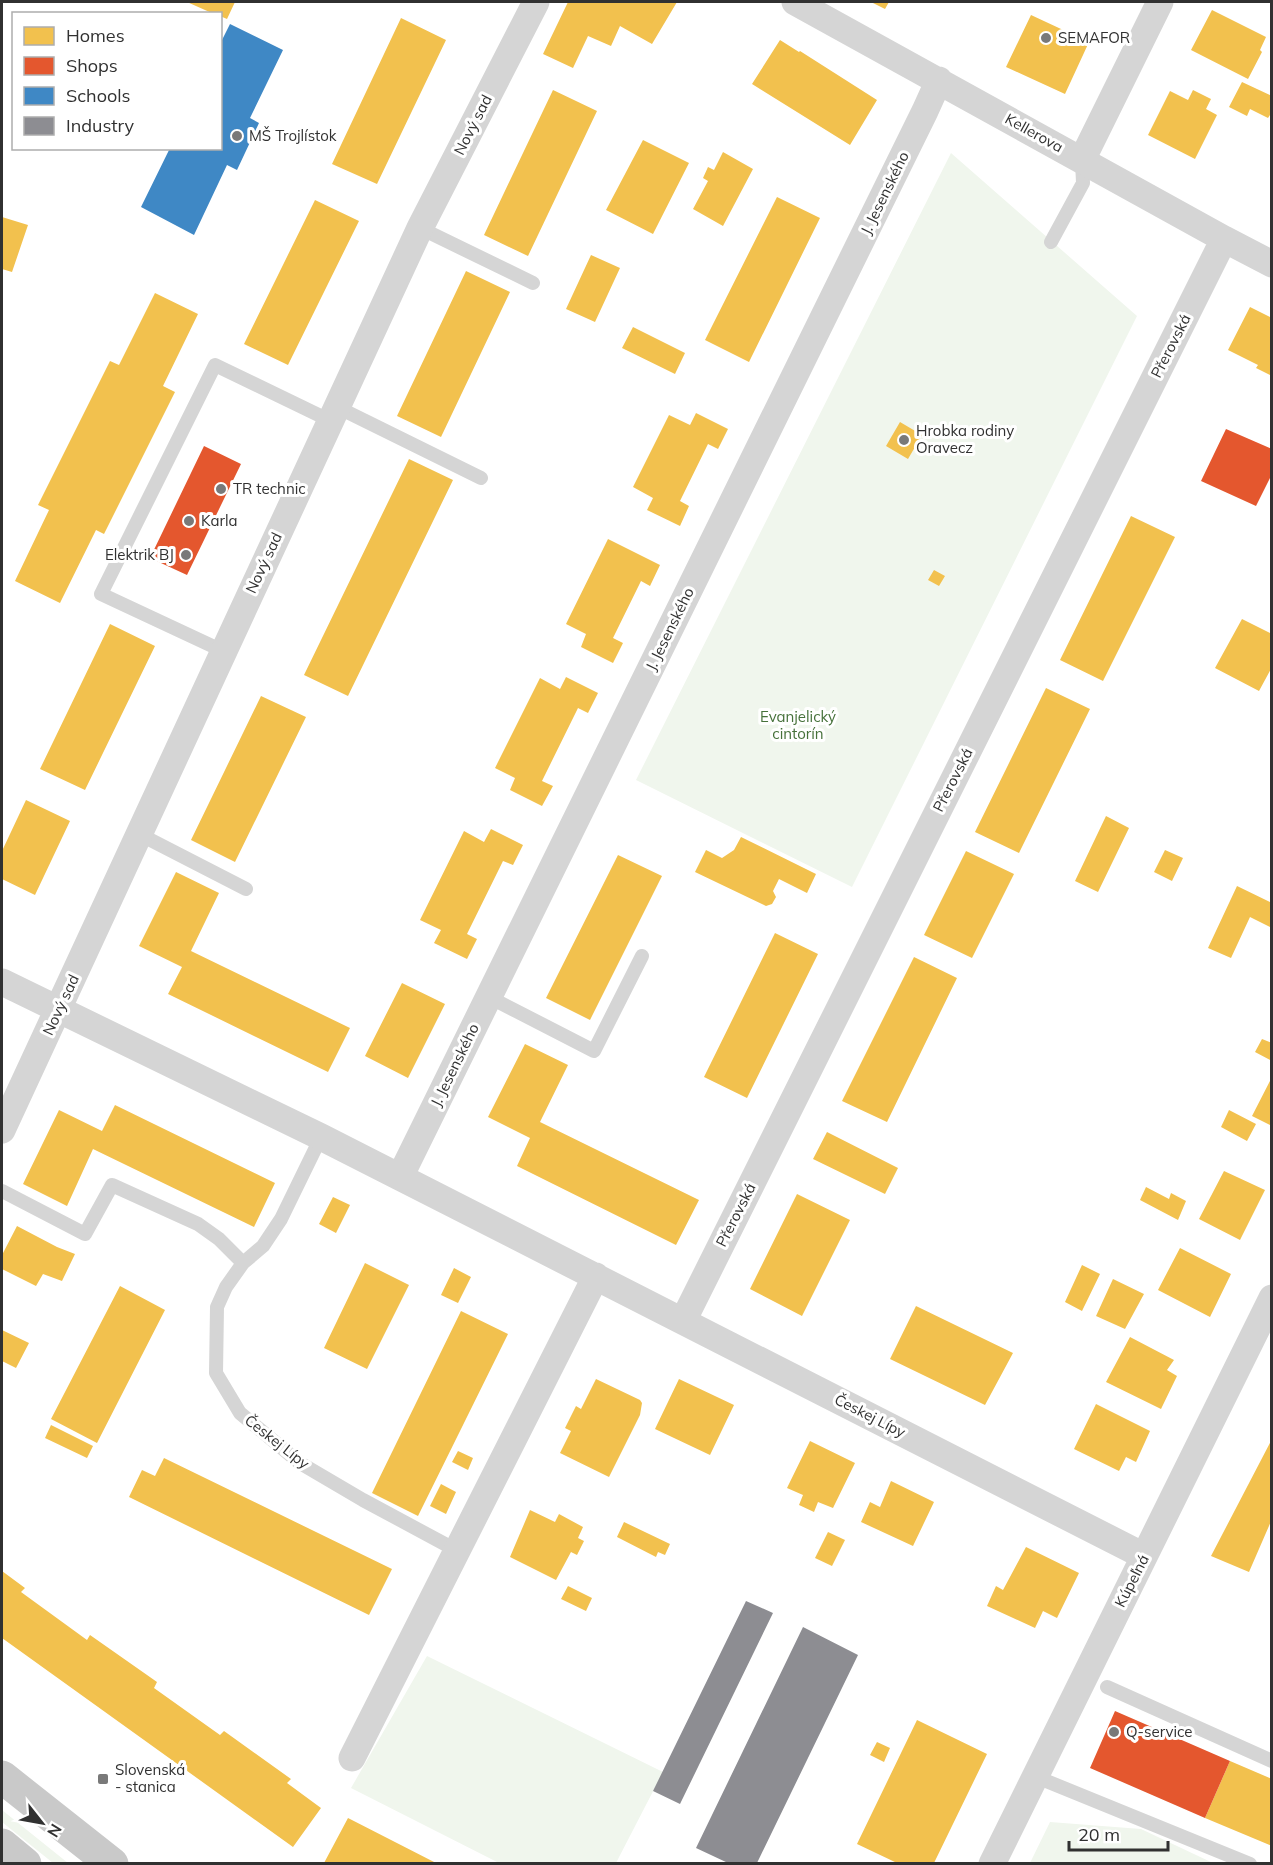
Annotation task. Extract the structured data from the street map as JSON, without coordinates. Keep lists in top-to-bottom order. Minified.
{"streets":{"street":["Nový sad","Kellerova","J. Jesenského","Přerovská","Českej Lípy","Kúpeľná"]},"crossings":[["Nový sad","Českej Lípy"],["Kellerova","J. Jesenského"],["Kellerova","Přerovská"],["J. Jesenského","Českej Lípy"],["Přerovská","Českej Lípy"],["Českej Lípy","Kúpeľná"]],"parks":["Evanjelický cintorín"],"places":{"other":["SEMAFOR","MŠ Trojlístok","Hrobka rodiny Oravecz","TR technic","Karla","Elektrik BJ","Q-service"],"transit":["Slovenská - stanica"]},"legend":["Homes","Shops","Schools","Industry"],"scale_bar":"20 m","north":"bottom right"}
